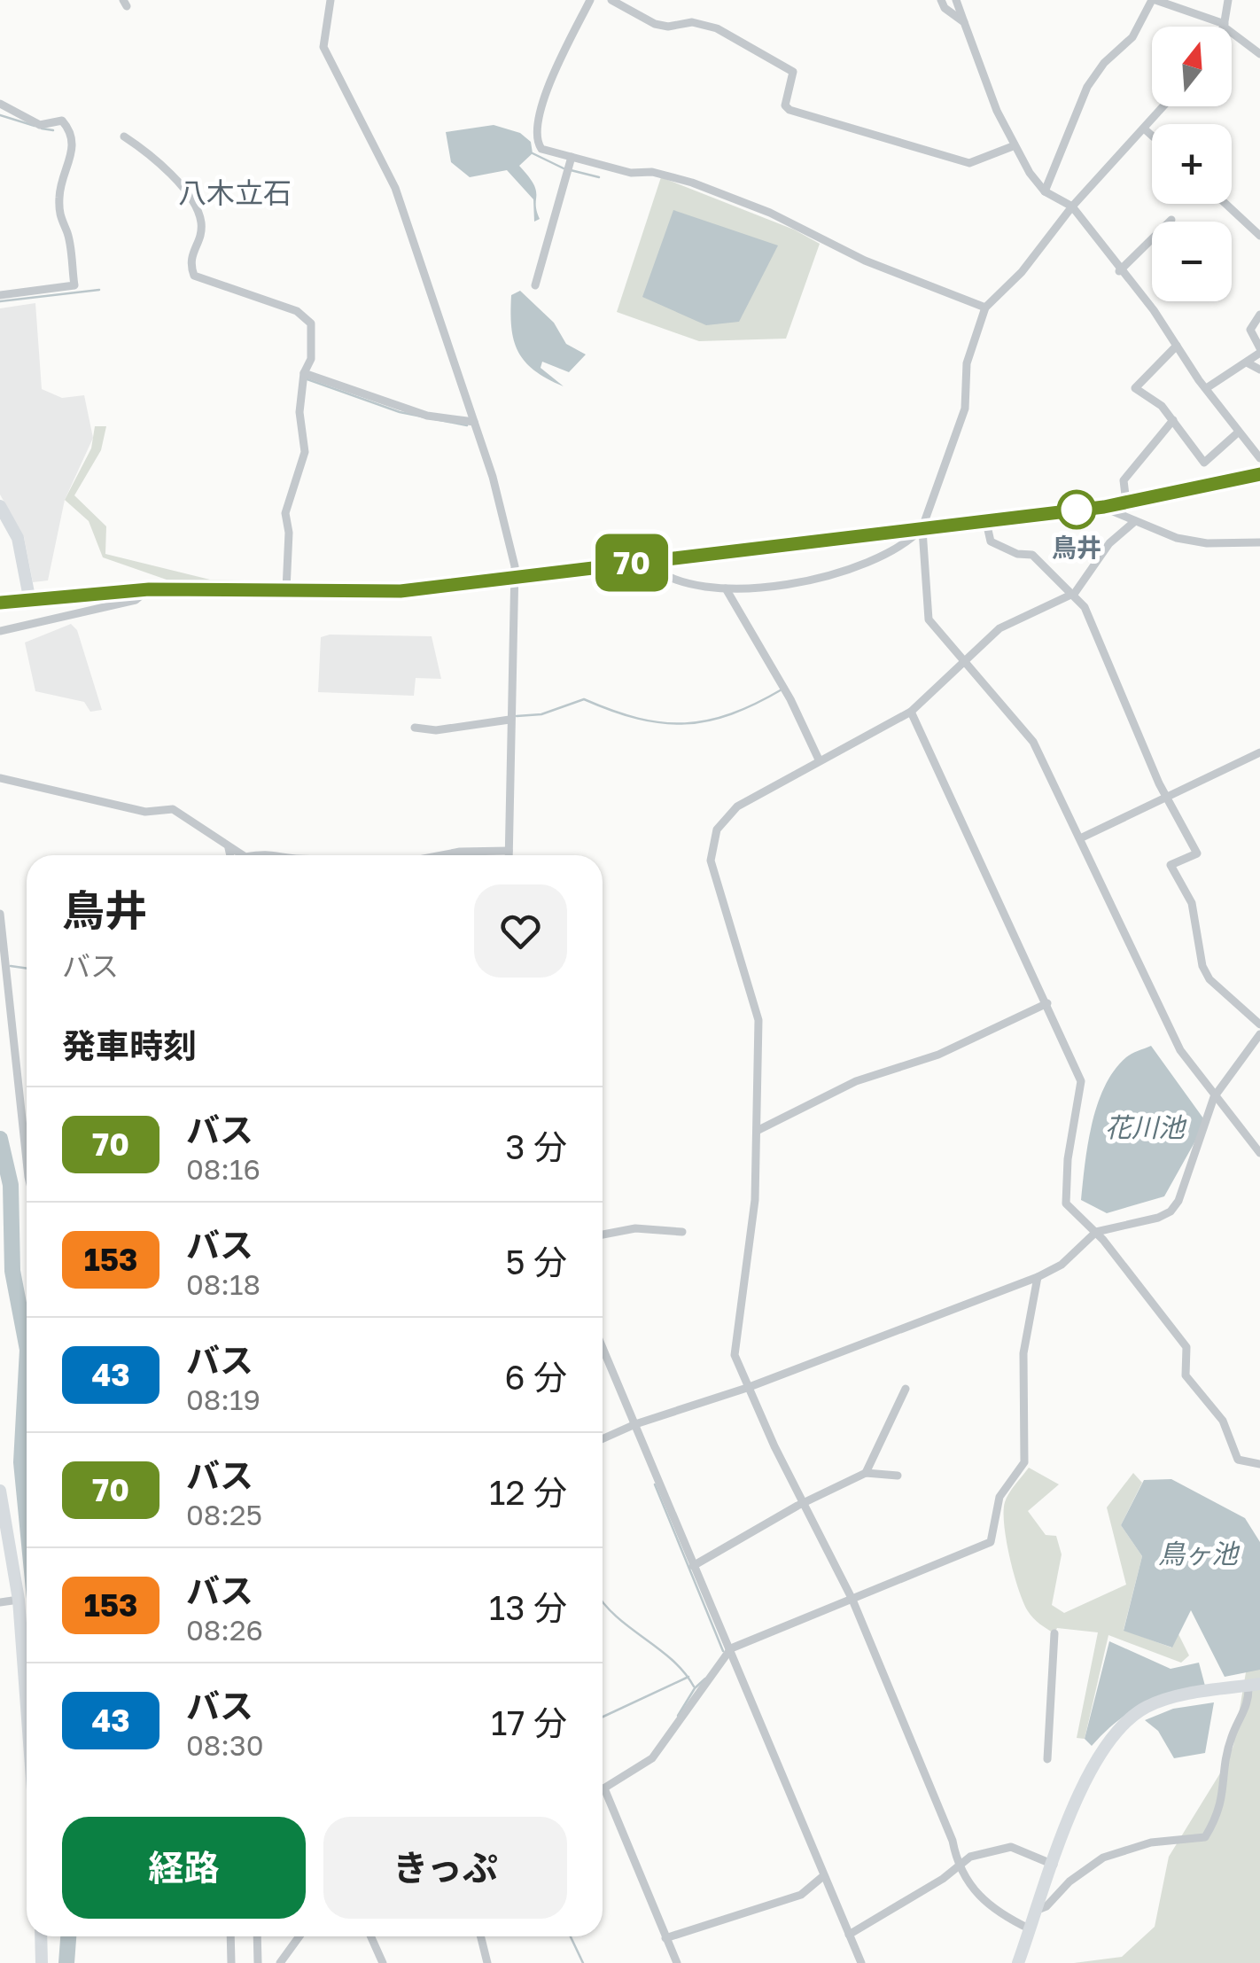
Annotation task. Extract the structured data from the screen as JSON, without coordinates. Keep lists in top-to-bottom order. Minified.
{"districts":["八木立石"],"water":["花川池","鳥ヶ池"],"places":["鳥井"],"lines":["bus line 70"],"north":"top","page":{"on_map":"70","map_buttons":["+","−"],"heading":[["鳥井","バス"],"発車時刻"],"list":[{"mark":"70","name":"バス","note":"08:16","value":"3 分"},{"mark":"153","name":"バス","note":"08:18","value":"5 分"},{"mark":"43","name":"バス","note":"08:19","value":"6 分"},{"mark":"70","name":"バス","note":"08:25","value":"12 分"},{"mark":"153","name":"バス","note":"08:26","value":"13 分"},{"mark":"43","name":"バス","note":"08:30","value":"17 分"}],"buttons":["経路","きっぷ"]}}
